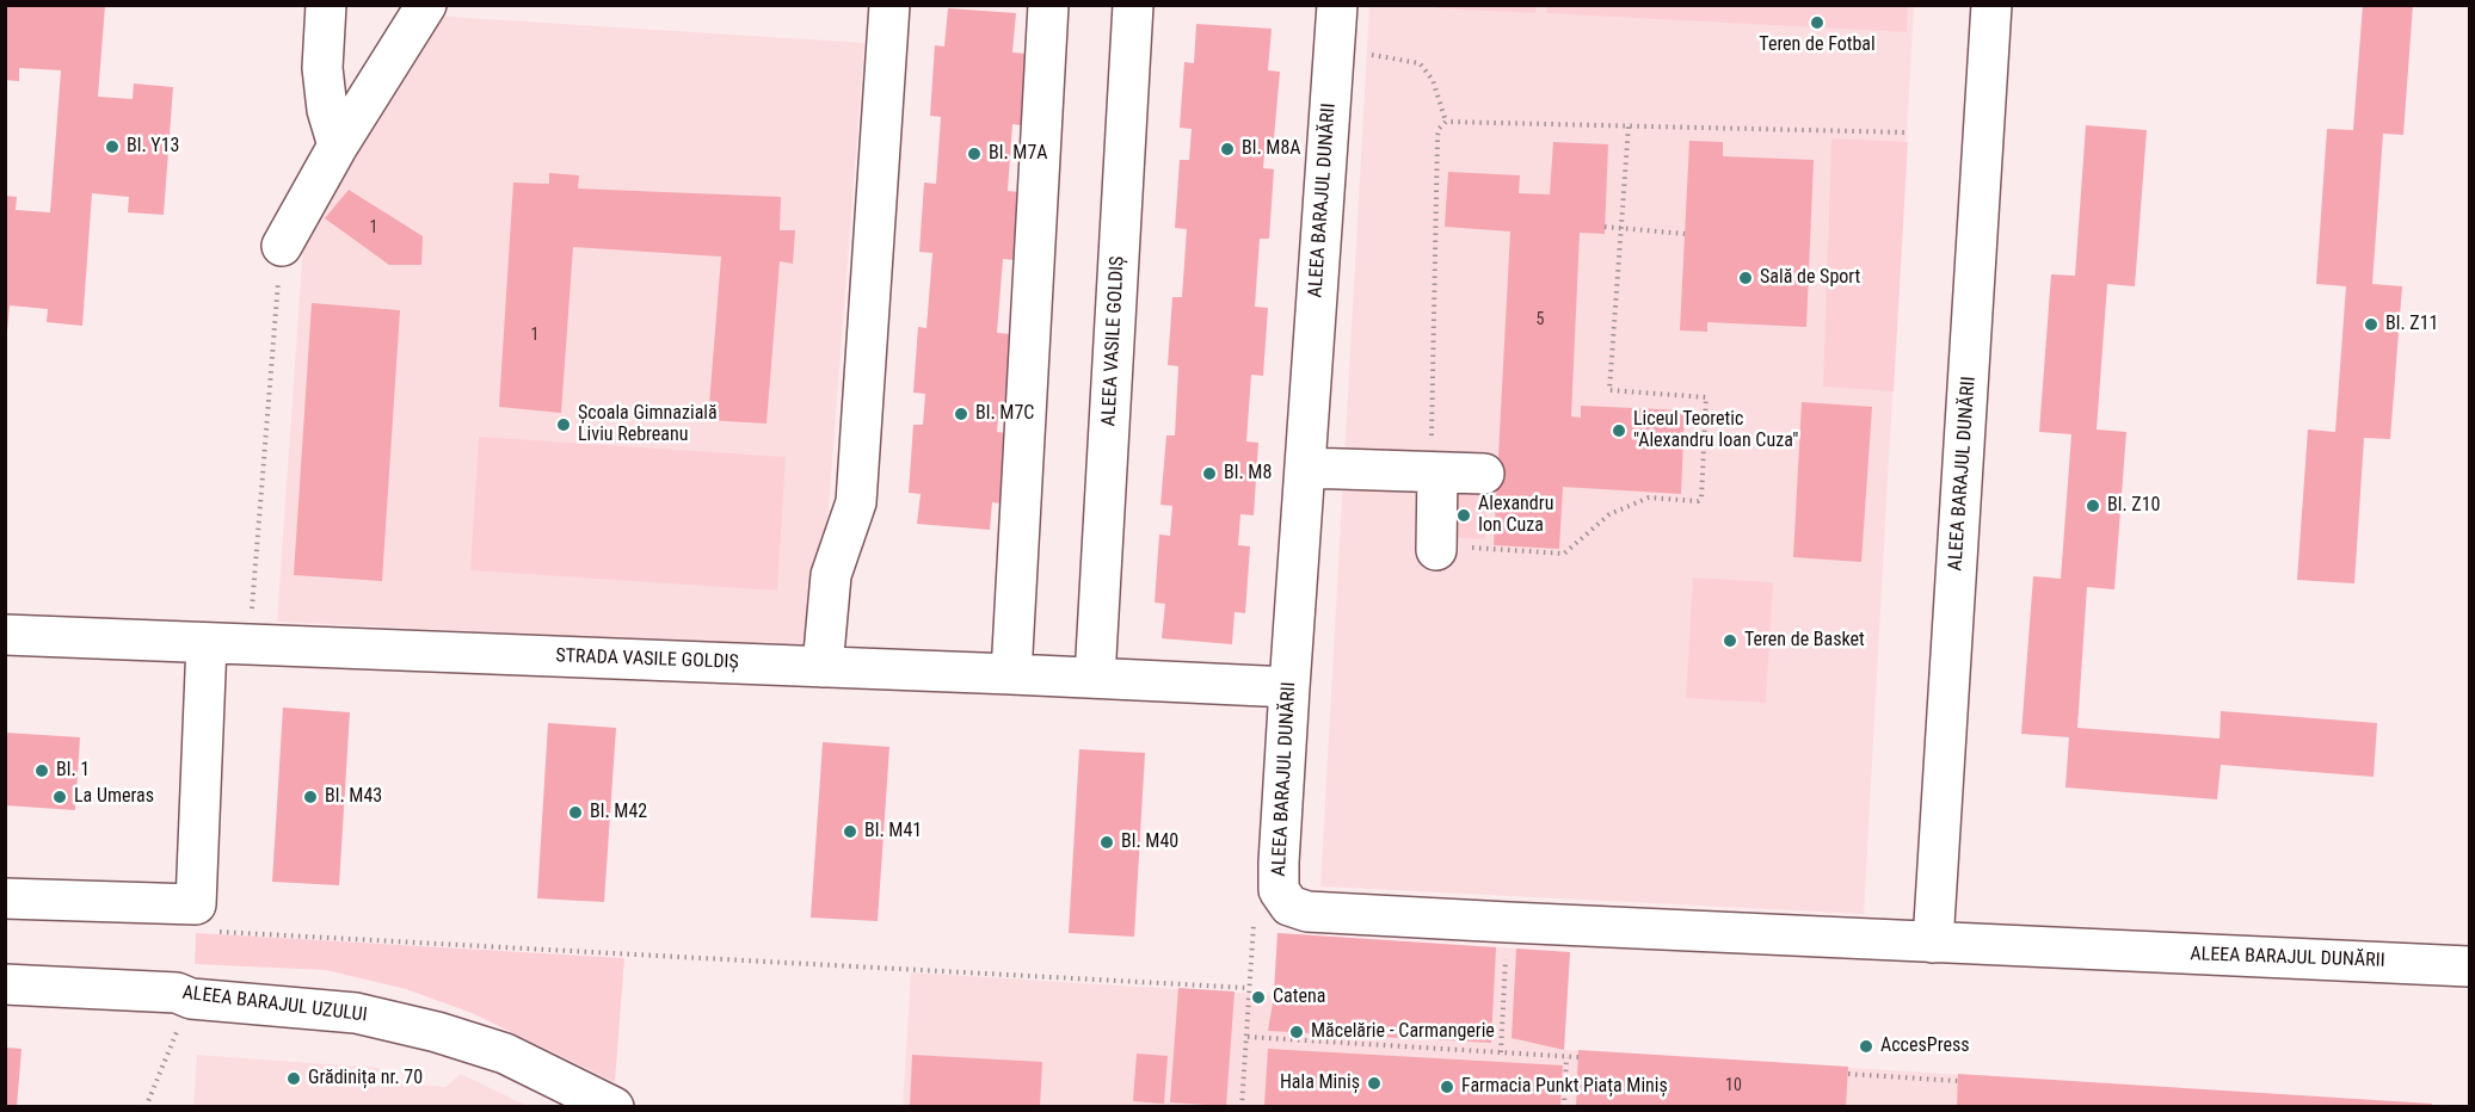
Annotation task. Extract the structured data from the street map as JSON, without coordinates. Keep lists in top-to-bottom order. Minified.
{"streets":{"street":["ALEEA BARAJUL DUNĂRII","ALEEA VASILE GOLDIȘ","STRADA VASILE GOLDIȘ","ALEEA BARAJUL UZULUI"]},"crossings":[["ALEEA BARAJUL DUNĂRII","STRADA VASILE GOLDIȘ"],["ALEEA VASILE GOLDIȘ","STRADA VASILE GOLDIȘ"]],"places":["Teren de Fotbal","Bl. Y13","Bl. M8A","Bl. M7A","Sală de Sport","Bl. Z11","Bl. M7C","Școala Gimnazială Liviu Rebreanu","Liceul Teoretic \"Alexandru Ioan Cuza\"","Bl. M8","Bl. Z10","Alexandru Ion Cuza","Teren de Basket","Bl. 1","La Umeras","Bl. M43","Bl. M42","Bl. M41","Bl. M40","Catena","Măcelărie - Carmangerie","AccesPress","Grădinița nr. 70","Hala Miniș","Farmacia Punkt Piața Miniș"],"house_numbers":["1","5","1","10"]}
